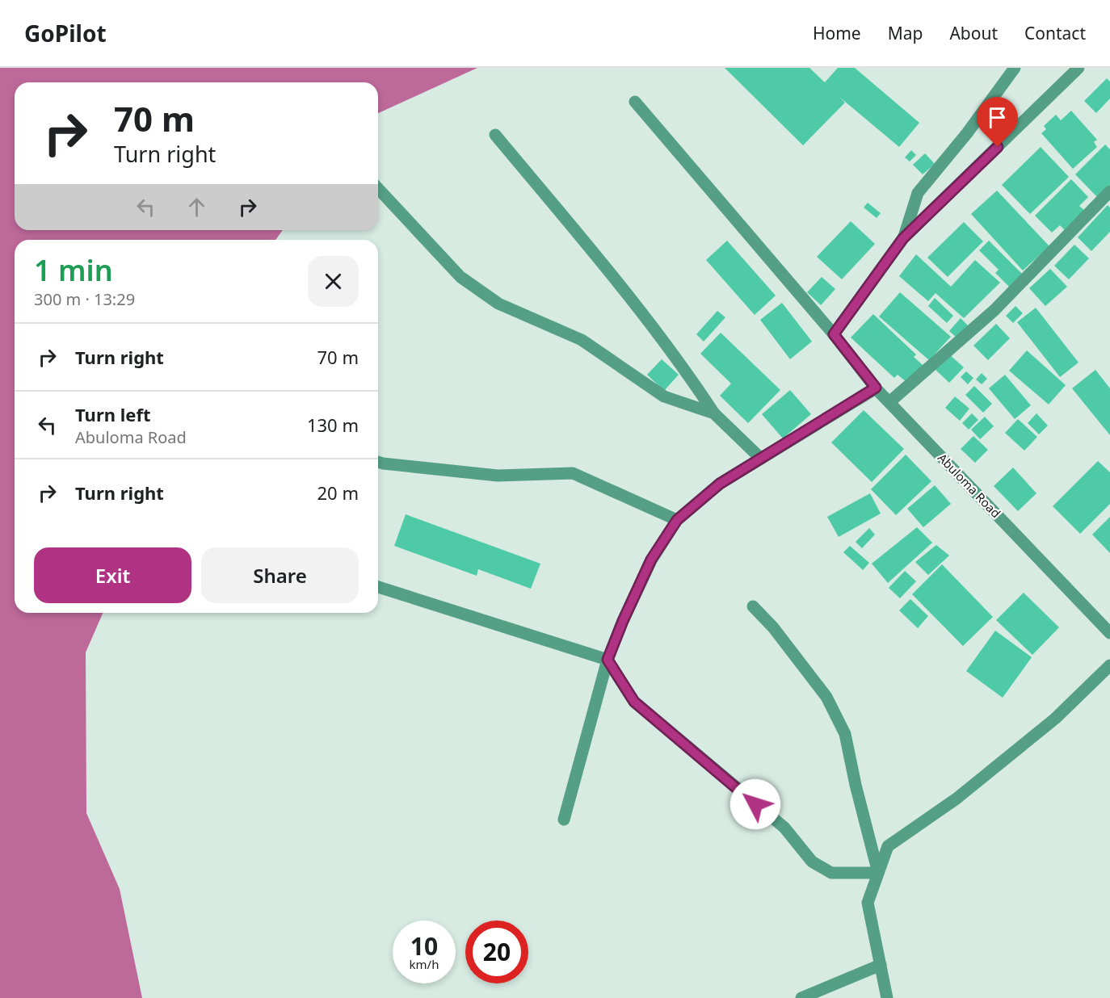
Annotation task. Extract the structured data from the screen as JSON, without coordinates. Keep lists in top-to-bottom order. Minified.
{"streets":{"street":["Abuloma Road"]},"page":{"header":"GoPilot","nav":["Home","Map","About","Contact"],"turn":["70 m","Turn right"],"heading":["1 min","300 m · 13:29"],"list":[{"name":"Turn right","value":"70 m"},{"name":"Turn left","note":"Abuloma Road","value":"130 m"},{"name":"Turn right","value":"20 m"}],"buttons":["Exit","Share"],"speed":"10 km/h","limit":"20"}}
